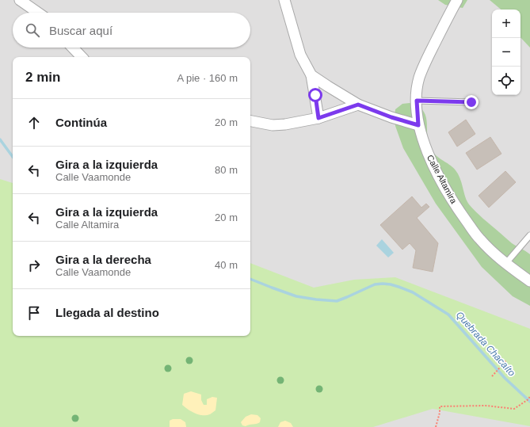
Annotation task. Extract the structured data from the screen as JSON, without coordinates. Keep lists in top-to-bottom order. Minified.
{"streets":{"street":["Calle Altamira"]},"water":["Quebrada Chacaíto"],"page":{"map_buttons":["+","−"],"search":"Buscar aquí","heading":["2 min","A pie · 160 m"],"list":[["Continúa","20 m"],["Gira a la izquierda","Calle Vaamonde","80 m"],["Gira a la izquierda","Calle Altamira","20 m"],["Gira a la derecha","Calle Vaamonde","40 m"],"Llegada al destino"]}}
